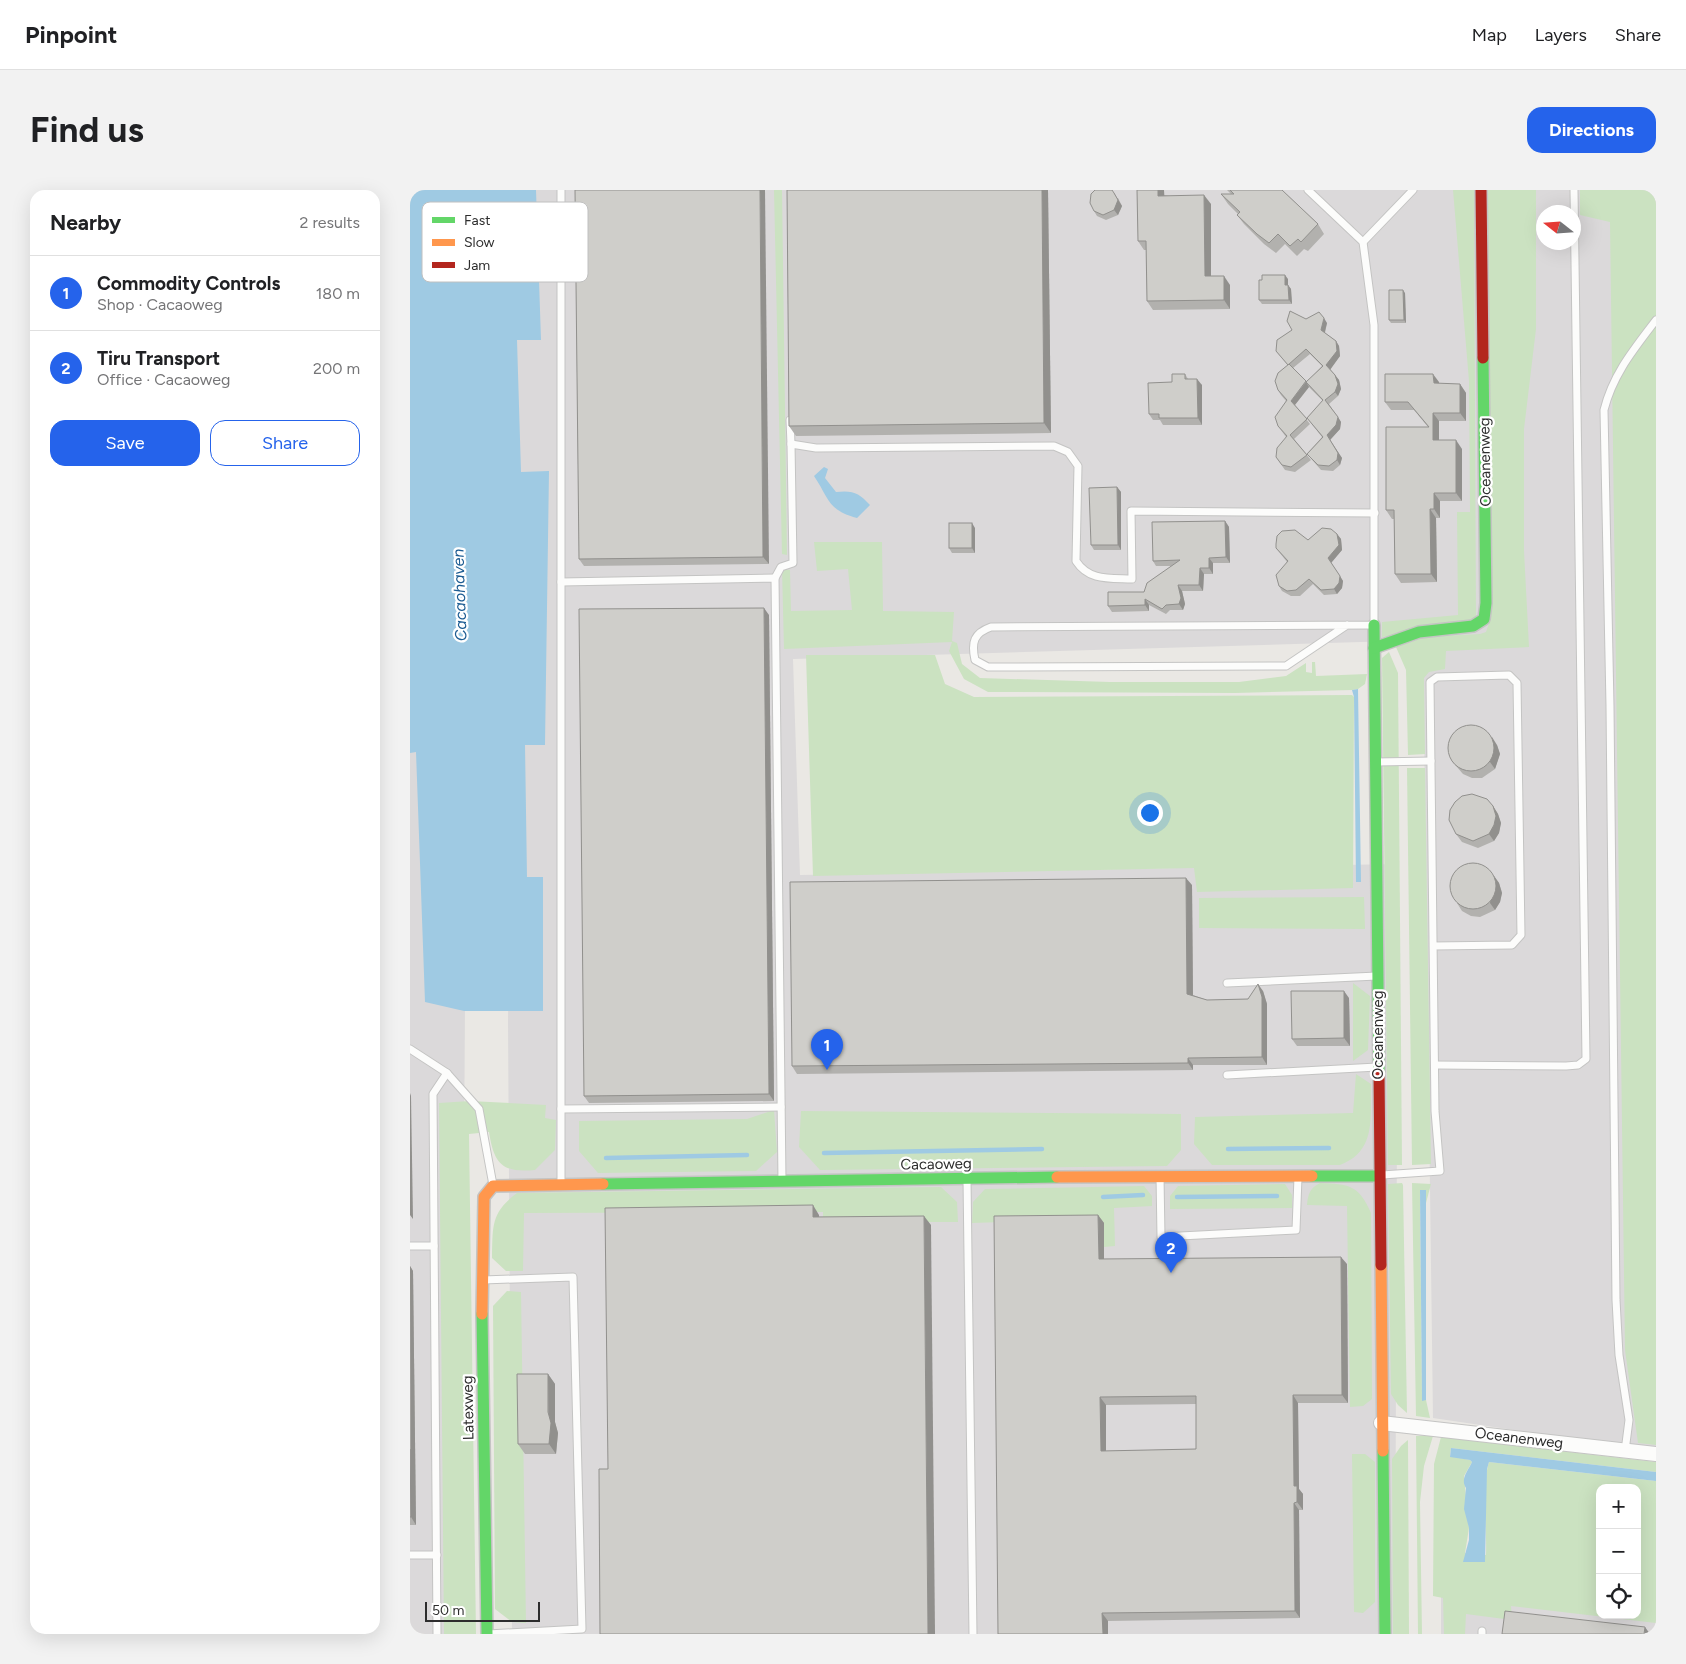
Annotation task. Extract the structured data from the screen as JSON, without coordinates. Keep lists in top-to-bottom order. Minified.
{"streets":{"street":["Oceanenweg","Cacaoweg","Latexweg"]},"crossings":[["Oceanenweg","Cacaoweg"],["Cacaoweg","Latexweg"]],"water":["Cacaohaven"],"legend":["Fast","Slow","Jam"],"scale_bar":"50 m","north":"left","page":{"header":"Pinpoint","nav":["Map","Layers","Share"],"buttons":["Directions",["Save","Share"]],"title":"Find us","heading":["Nearby","2 results"],"list":[{"mark":"1","name":"Commodity Controls","note":"Shop · Cacaoweg","value":"180 m"},{"mark":"2","name":"Tiru Transport","note":"Office · Cacaoweg","value":"200 m"}],"pins":["1","2"],"map_buttons":["+","−"],"scale":"50 m"}}
